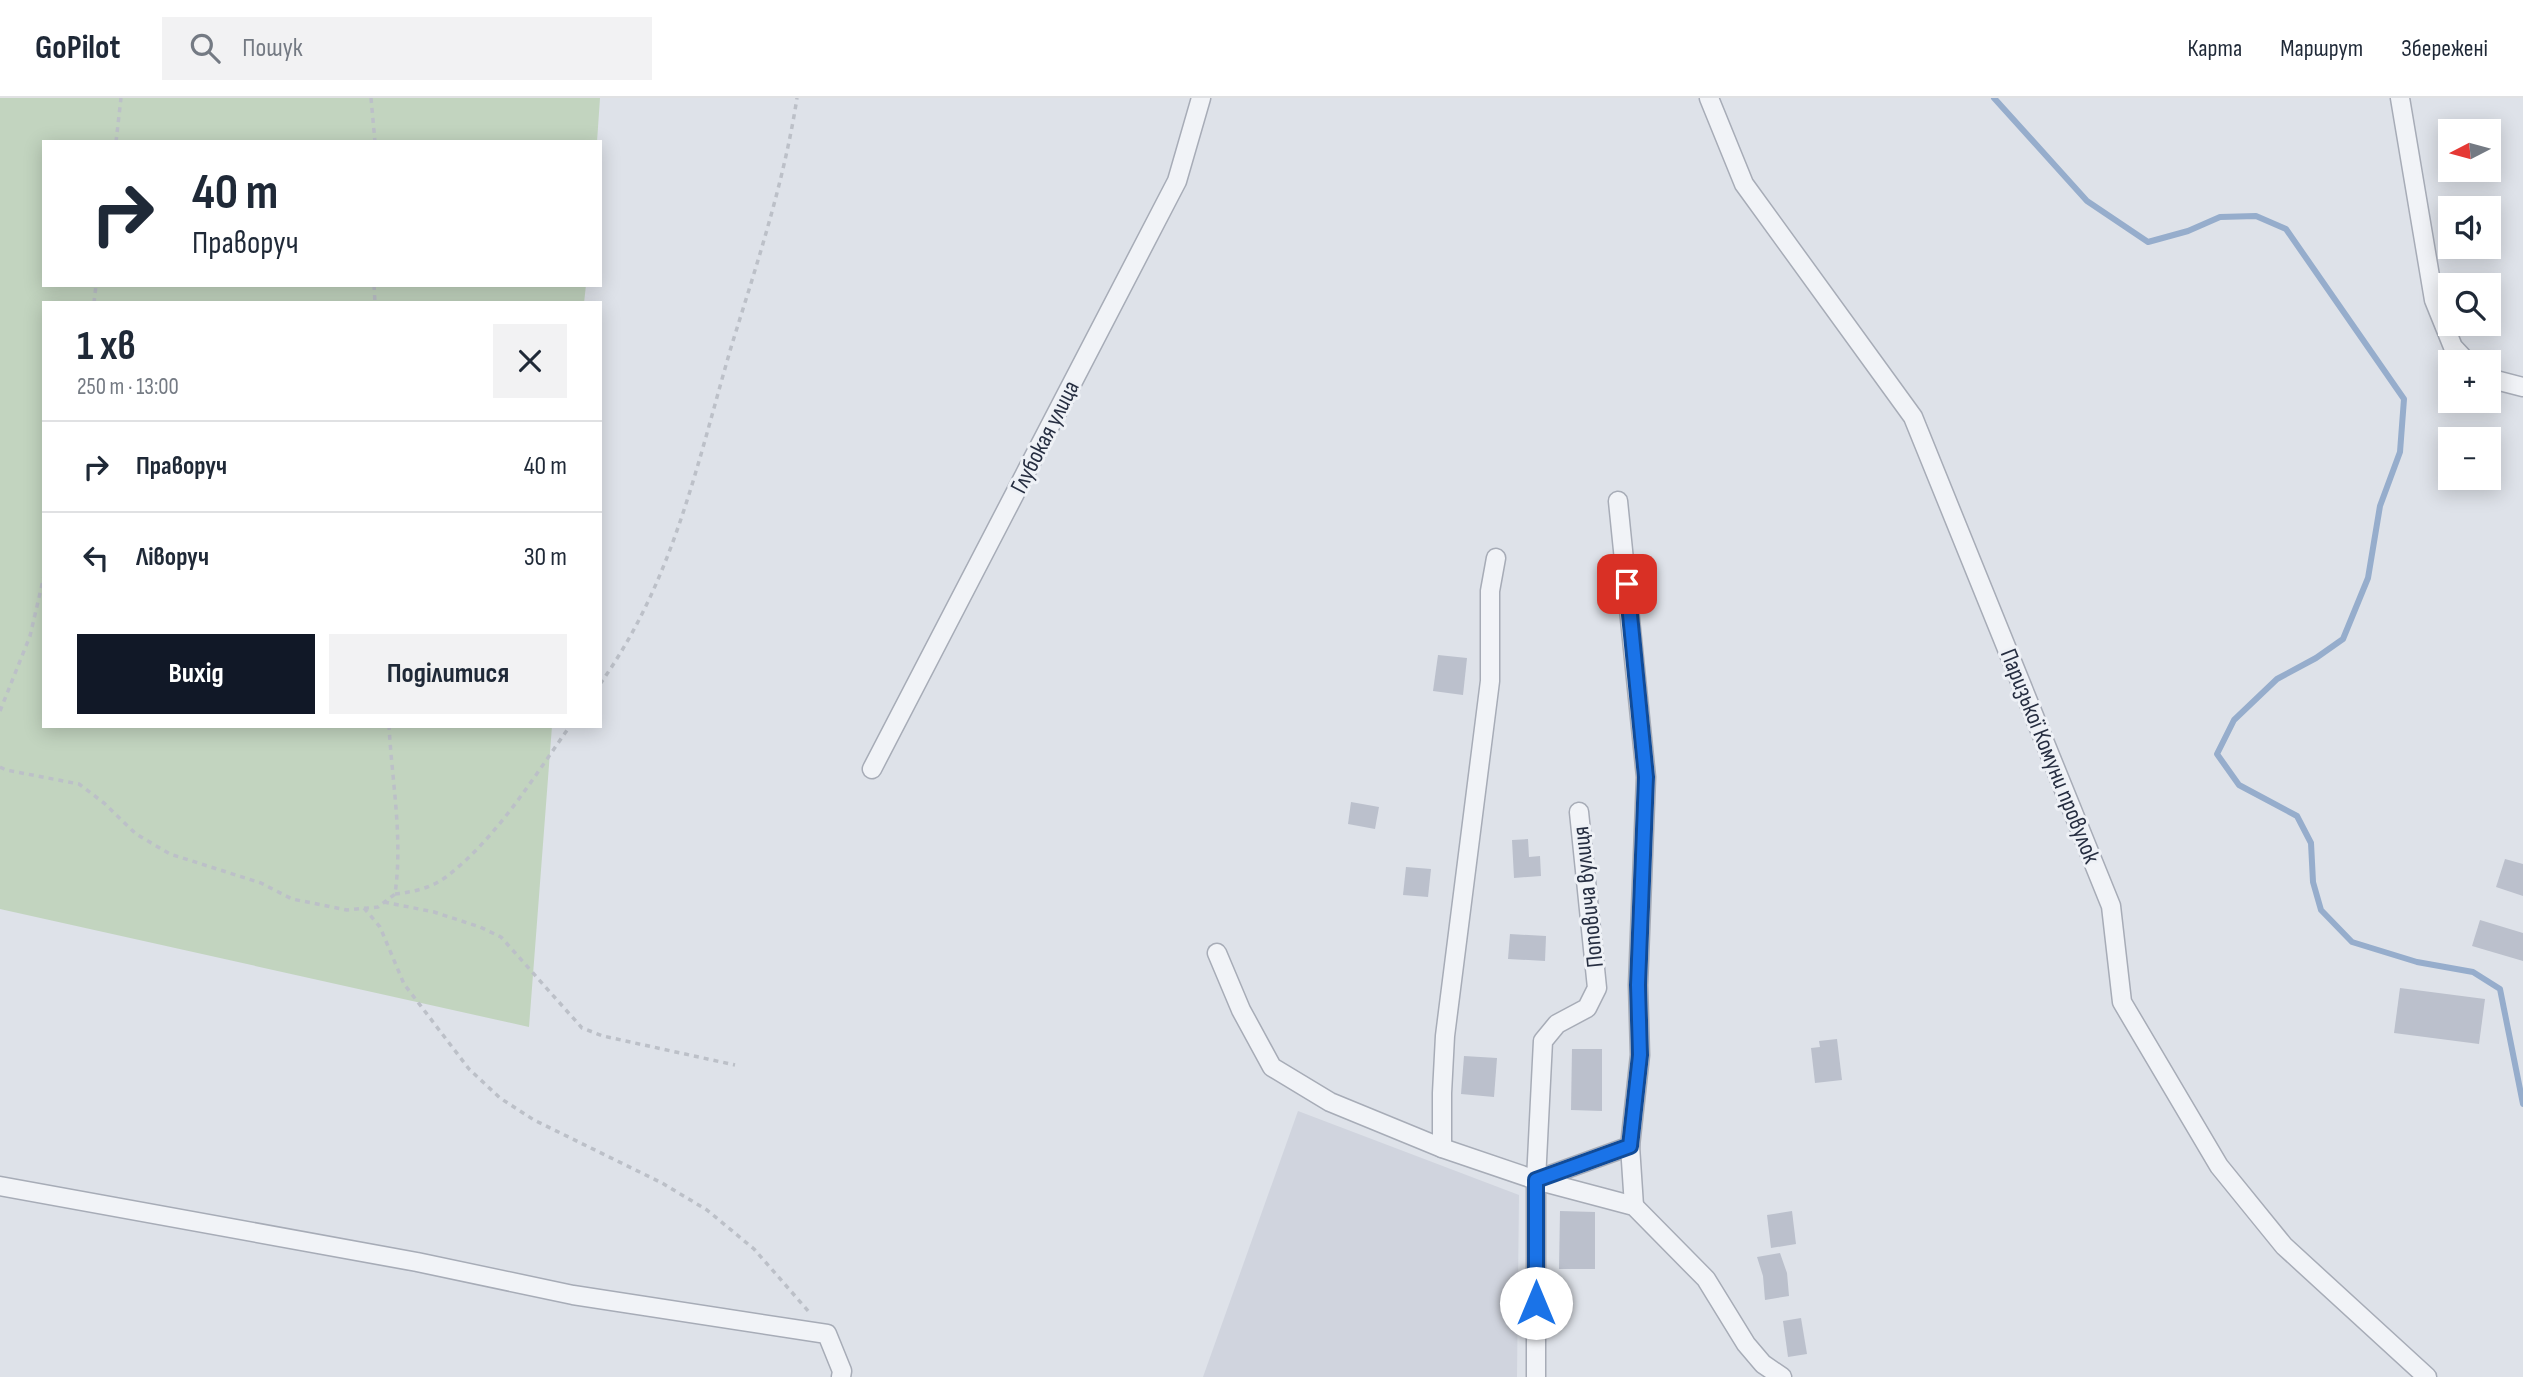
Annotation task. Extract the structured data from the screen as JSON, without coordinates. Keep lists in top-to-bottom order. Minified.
{"streets":{"street":["Глубокая улица","Паризької Комуни провулок","Поповича вулиця"]},"north":"left","page":{"header":"GoPilot","search":"Пошук","nav":["Карта","Маршрут","Збережені"],"map_buttons":["+","−"],"turn":["40 m","Праворуч"],"heading":["1 хв","250 m · 13:00"],"list":[{"name":"Праворуч","value":"40 m"},{"name":"Ліворуч","value":"30 m"}],"buttons":["Вихід","Поділитися"]}}
